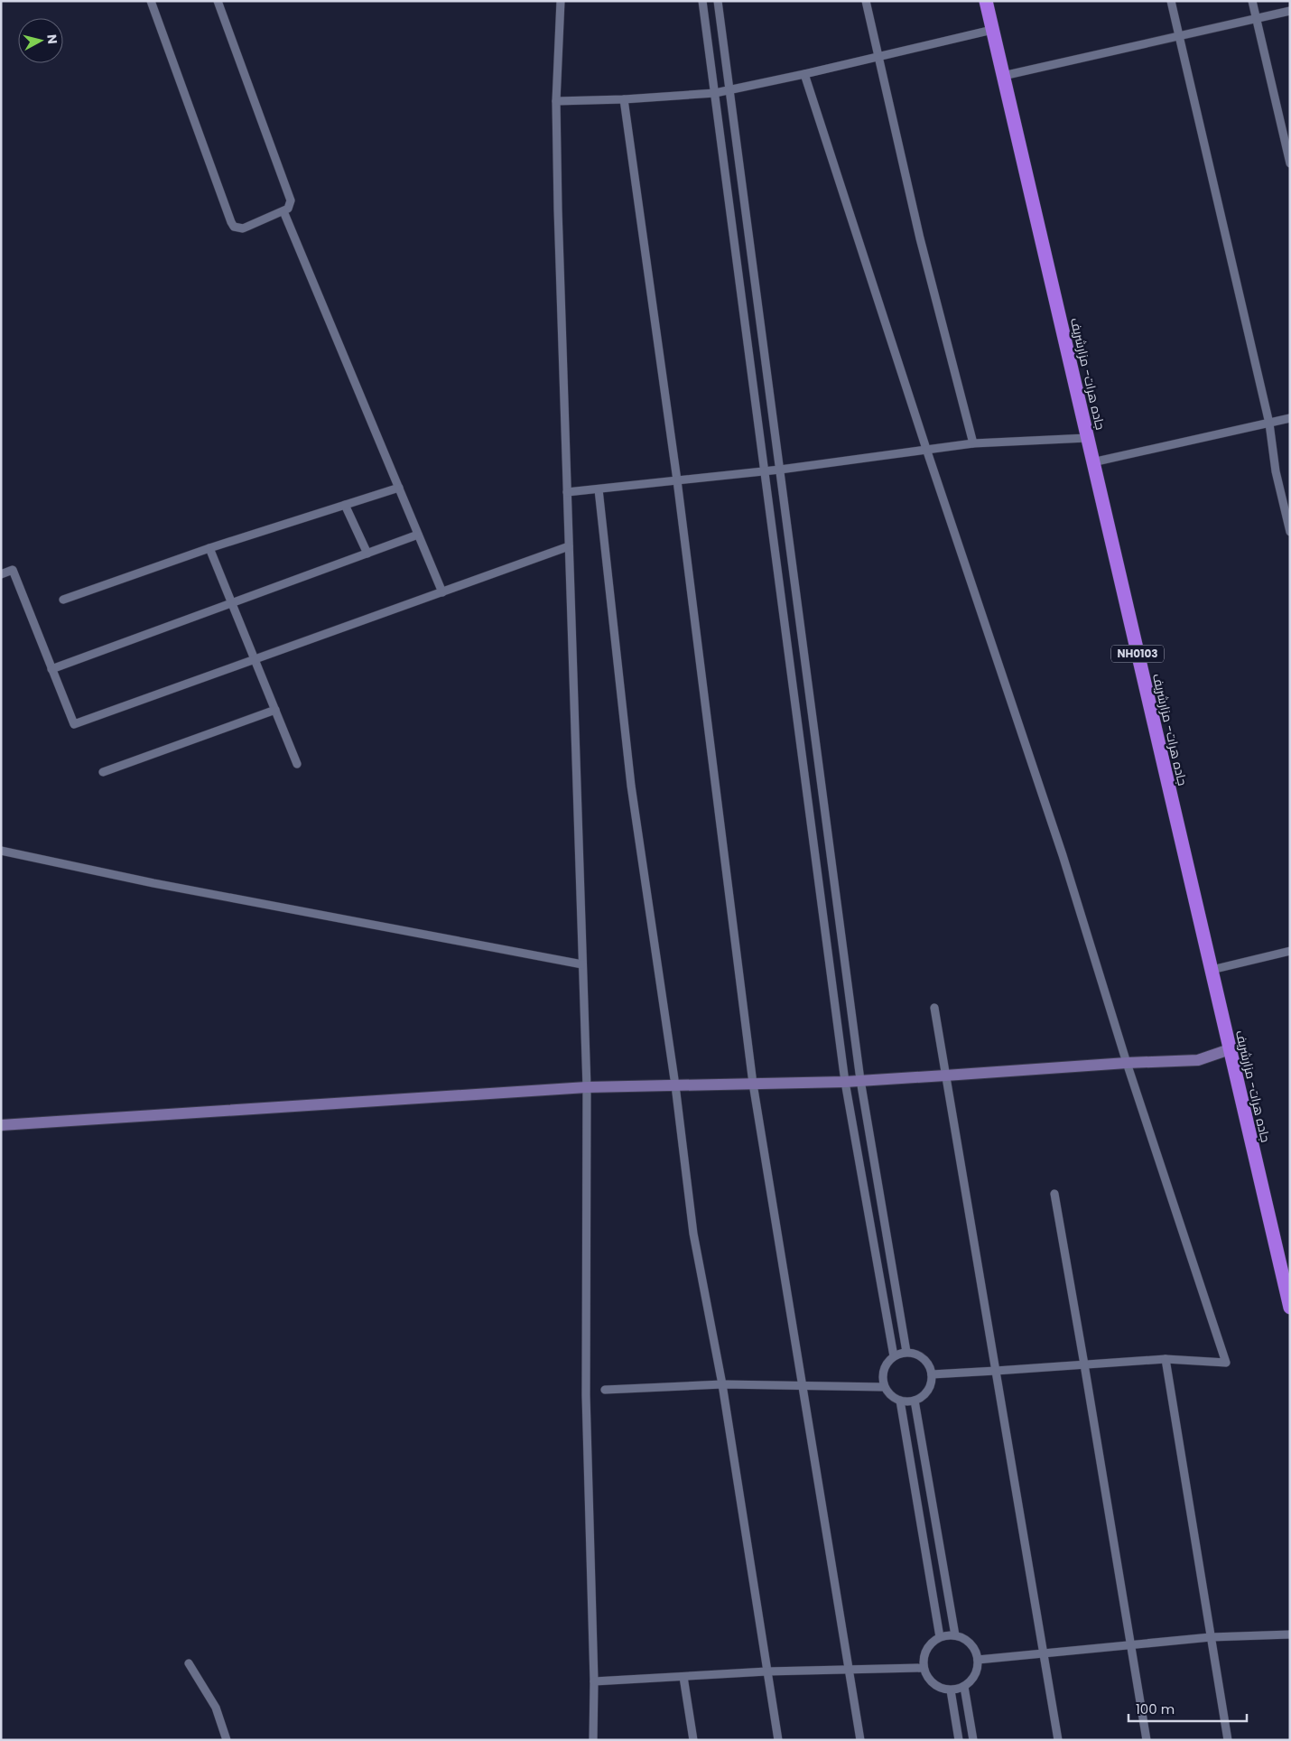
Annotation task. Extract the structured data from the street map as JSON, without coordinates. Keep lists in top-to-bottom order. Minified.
{"streets":{"highway":["جاده هرات- مزارشریف","NH0103"]},"scale_bar":"100 m","north":"right"}
